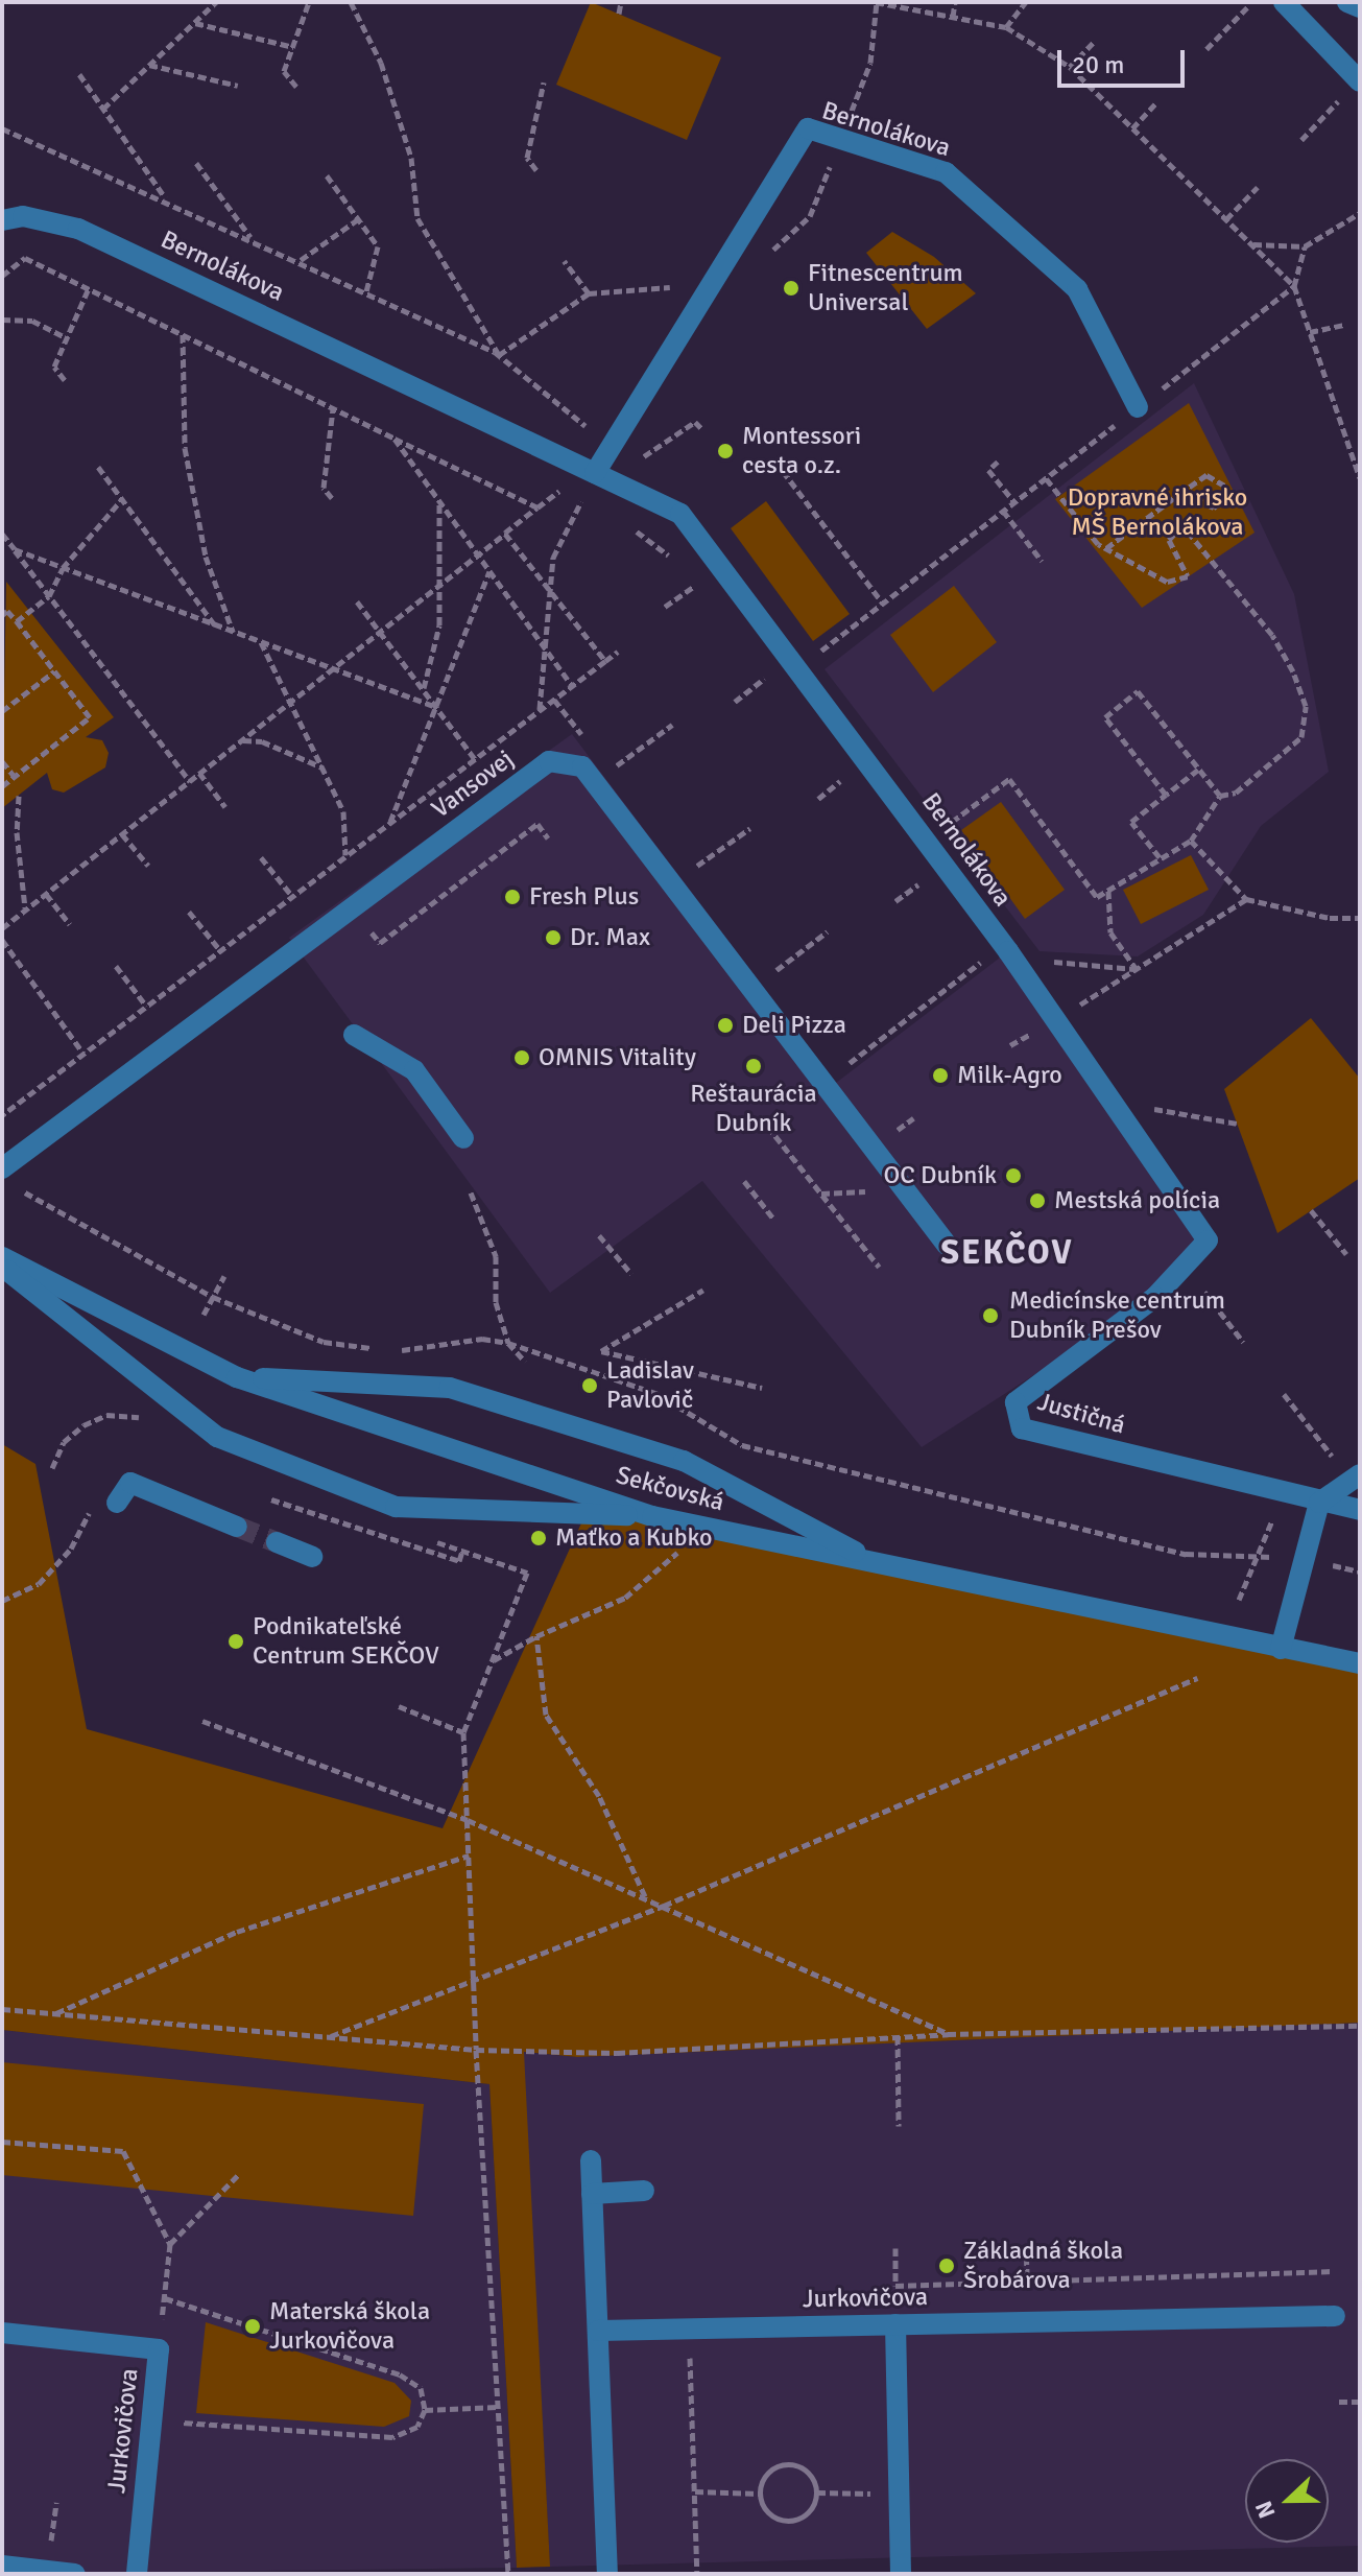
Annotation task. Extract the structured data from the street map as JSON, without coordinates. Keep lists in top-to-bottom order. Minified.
{"streets":{"street":["Bernolákova","Vansovej","Justičná","Sekčovská","Jurkovičova"]},"crossings":[["Bernolákova","Justičná"]],"districts":["SEKČOV"],"parks":["Dopravné ihrisko MŠ Bernolákova"],"places":["Fitnescentrum Universal","Montessori cesta o.z.","Fresh Plus","Dr. Max","Deli Pizza","OMNIS Vitality","Reštaurácia Dubník","Milk-Agro","OC Dubník","Mestská polícia","Medicínske centrum Dubník Prešov","Ladislav Pavlovič","Maťko a Kubko","Podnikateľské Centrum SEKČOV","Základná škola Šrobárova","Materská škola Jurkovičova"],"scale_bar":"20 m","north":"left"}
